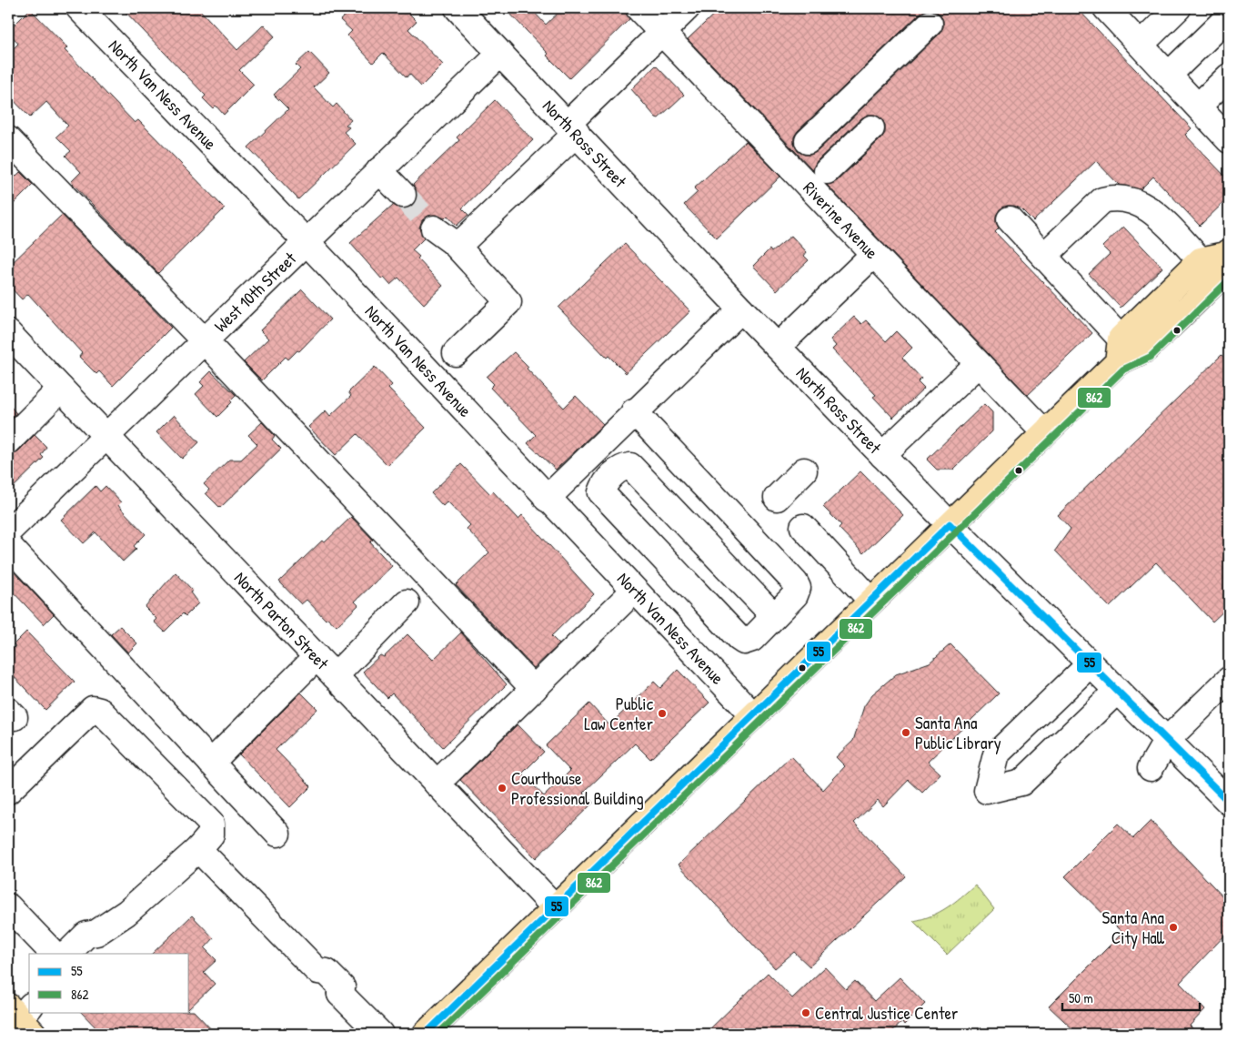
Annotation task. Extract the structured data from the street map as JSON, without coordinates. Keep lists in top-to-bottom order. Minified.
{"streets":{"street":["North Van Ness Avenue","North Ross Street","Riverine Avenue","West 10th Street","North Parton Street"]},"crossings":[["North Van Ness Avenue","West 10th Street"],["North Ross Street","West 10th Street"],["West 10th Street","North Parton Street"]],"places":["Public Law Center","Santa Ana Public Library","Courthouse Professional Building","Santa Ana City Hall","Central Justice Center"],"lines":["transit line 862","transit line 55"],"legend":["55","862"],"scale_bar":"50 m"}
